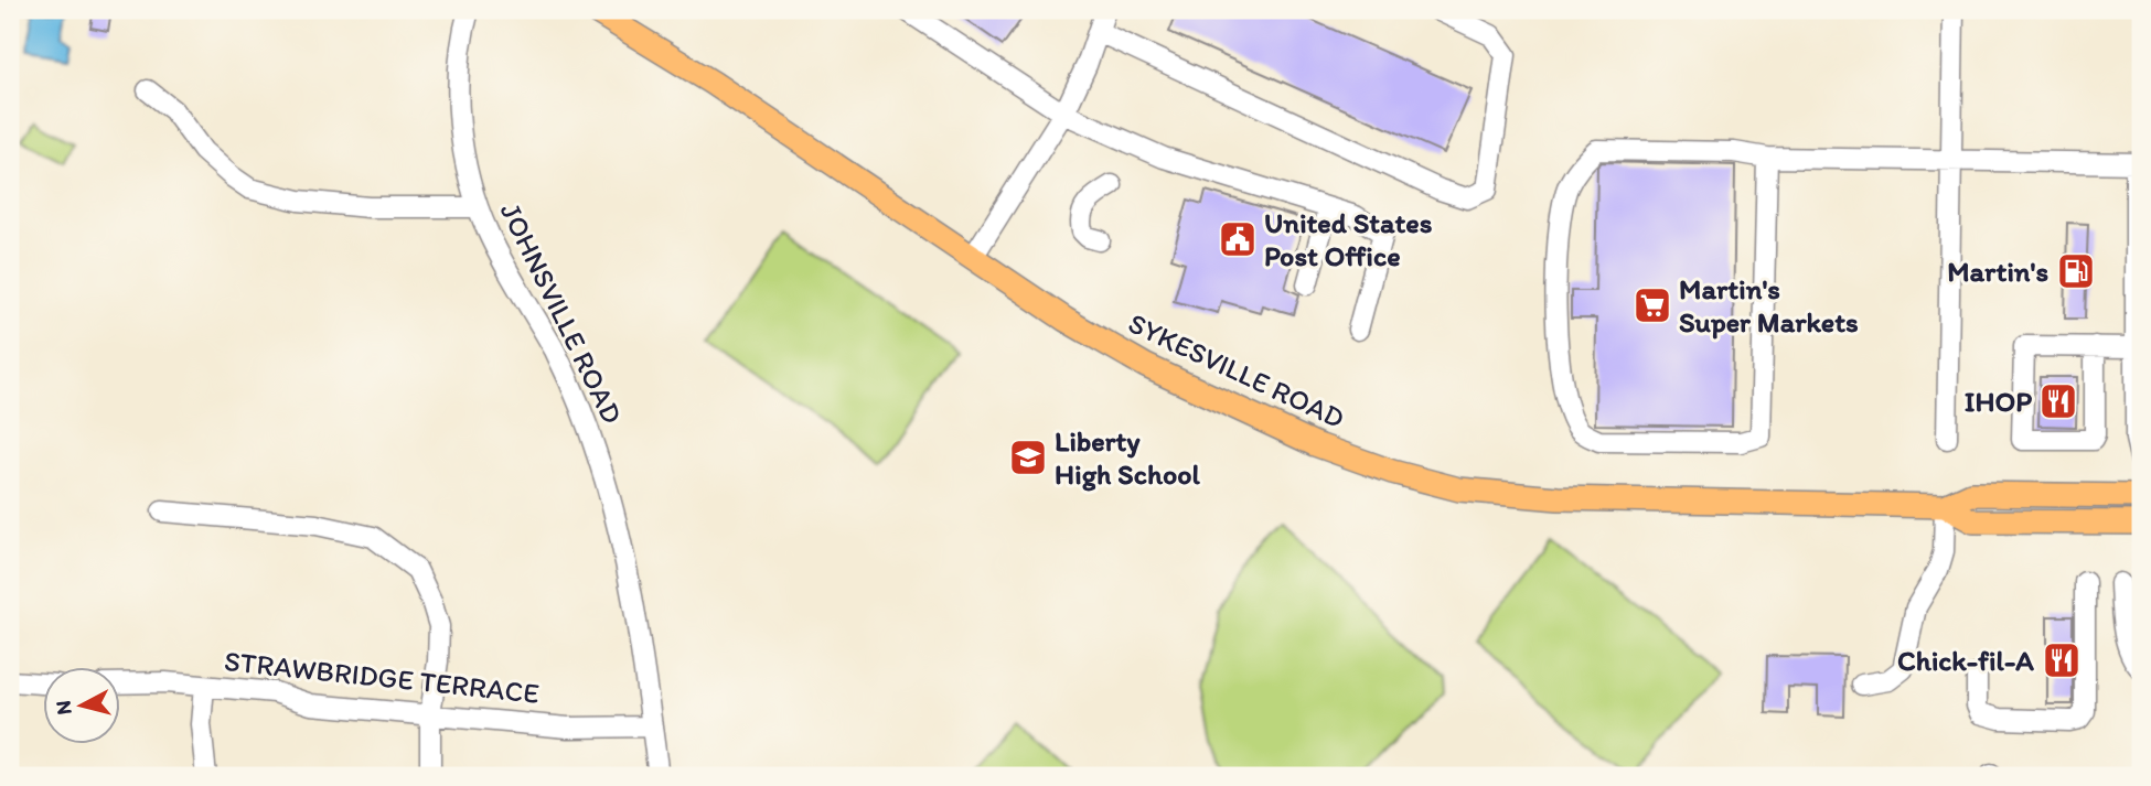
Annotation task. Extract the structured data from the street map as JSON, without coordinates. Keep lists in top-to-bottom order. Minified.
{"streets":{"main road":["SYKESVILLE ROAD"],"street":["JOHNSVILLE ROAD","STRAWBRIDGE TERRACE"]},"crossings":[["JOHNSVILLE ROAD","STRAWBRIDGE TERRACE"]],"places":{"public building":["United States Post Office"],"fuel station":["Martin's"],"supermarket":["Martin's Super Markets"],"restaurant":["IHOP","Chick-fil-A"],"school or university":["Liberty High School"]},"north":"left"}
